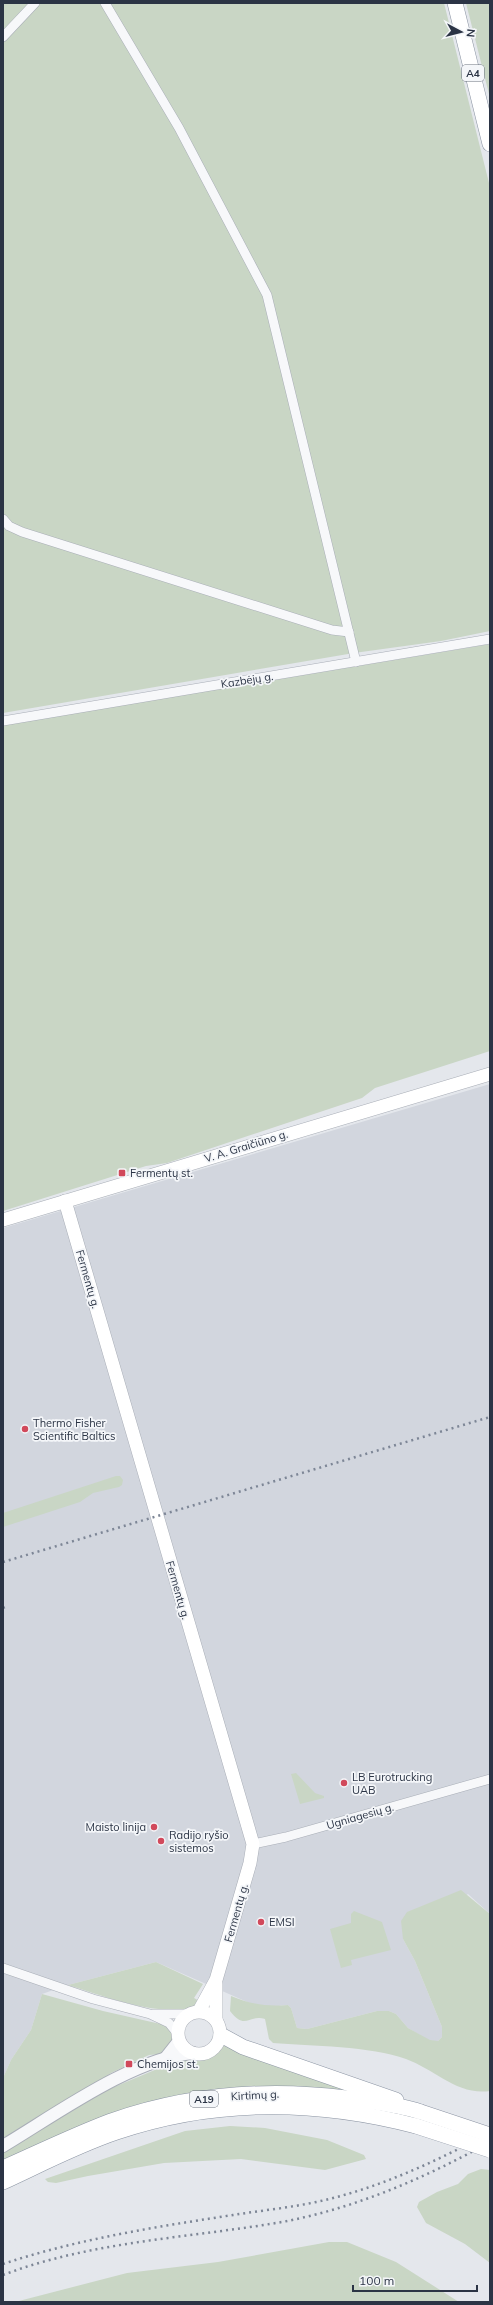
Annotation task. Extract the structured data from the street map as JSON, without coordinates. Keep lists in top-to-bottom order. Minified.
{"streets":{"highway":["A4","Kirtimų g.","A19"],"main road":["V. A. Graičiūno g.","Fermentų g."],"street":["Kazbėjų g.","Ugniagesių g."]},"crossings":[["V. A. Graičiūno g.","Fermentų g."],["Fermentų g.","Ugniagesių g."]],"places":{"transit":["Fermentų st.","Chemijos st."],"other":["Thermo Fisher Scientific Baltics","LB Eurotrucking UAB","Maisto linija","Radijo ryšio sistemos","EMSI"]},"scale_bar":"100 m","north":"right"}
